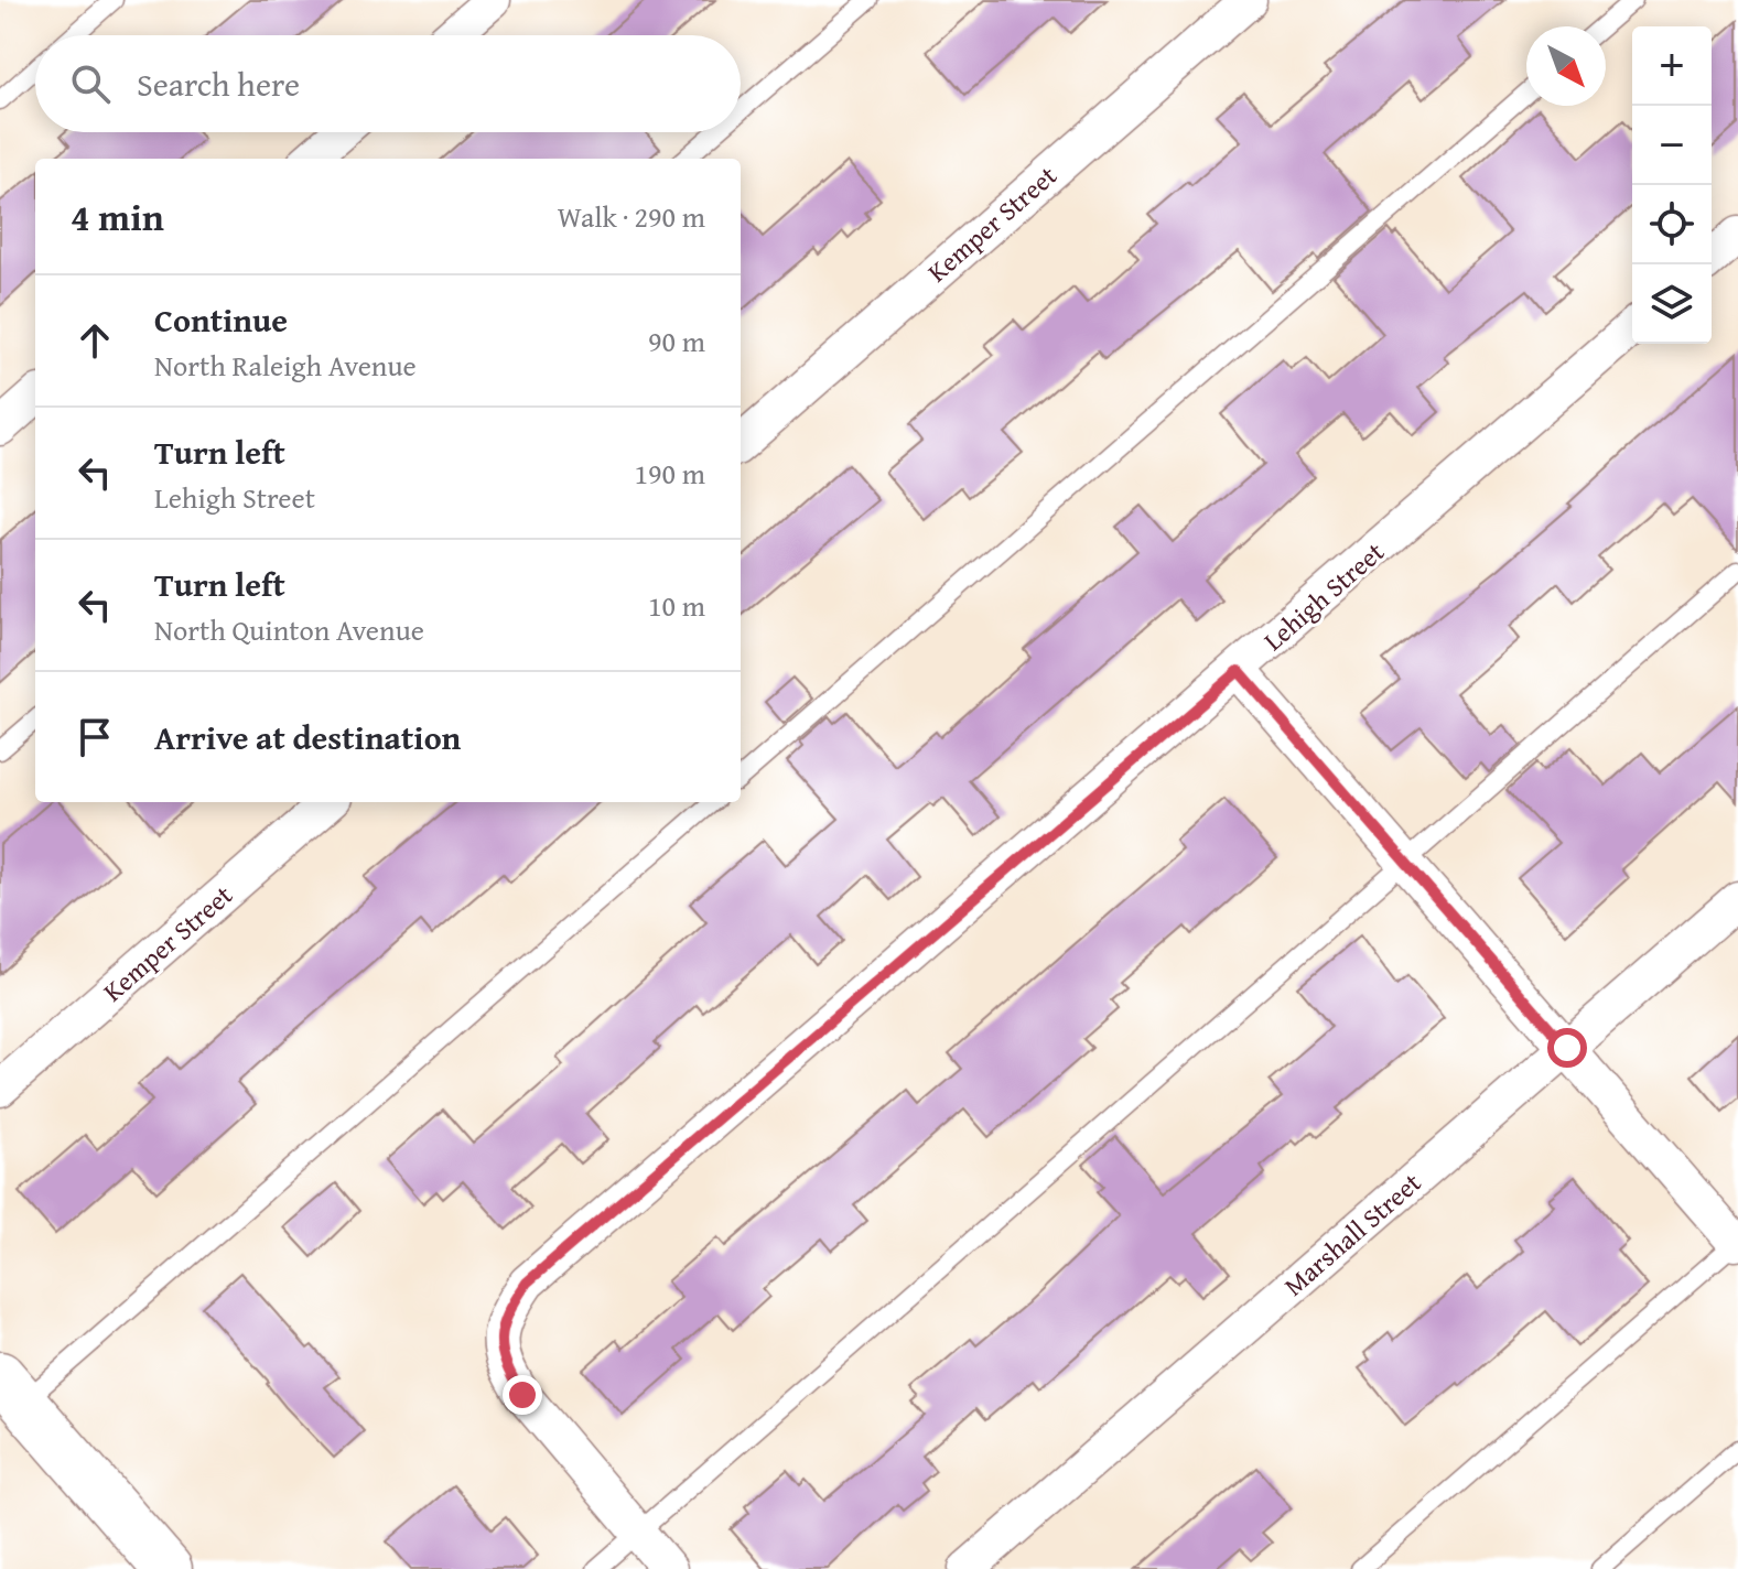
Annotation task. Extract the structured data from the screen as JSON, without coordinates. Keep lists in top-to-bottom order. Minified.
{"streets":{"street":["Kemper Street","Lehigh Street","Marshall Street"]},"north":"bottom right","page":{"map_buttons":["+","−"],"search":"Search here","heading":["4 min","Walk · 290 m"],"list":[["Continue","North Raleigh Avenue","90 m"],["Turn left","Lehigh Street","190 m"],["Turn left","North Quinton Avenue","10 m"],"Arrive at destination"]}}
